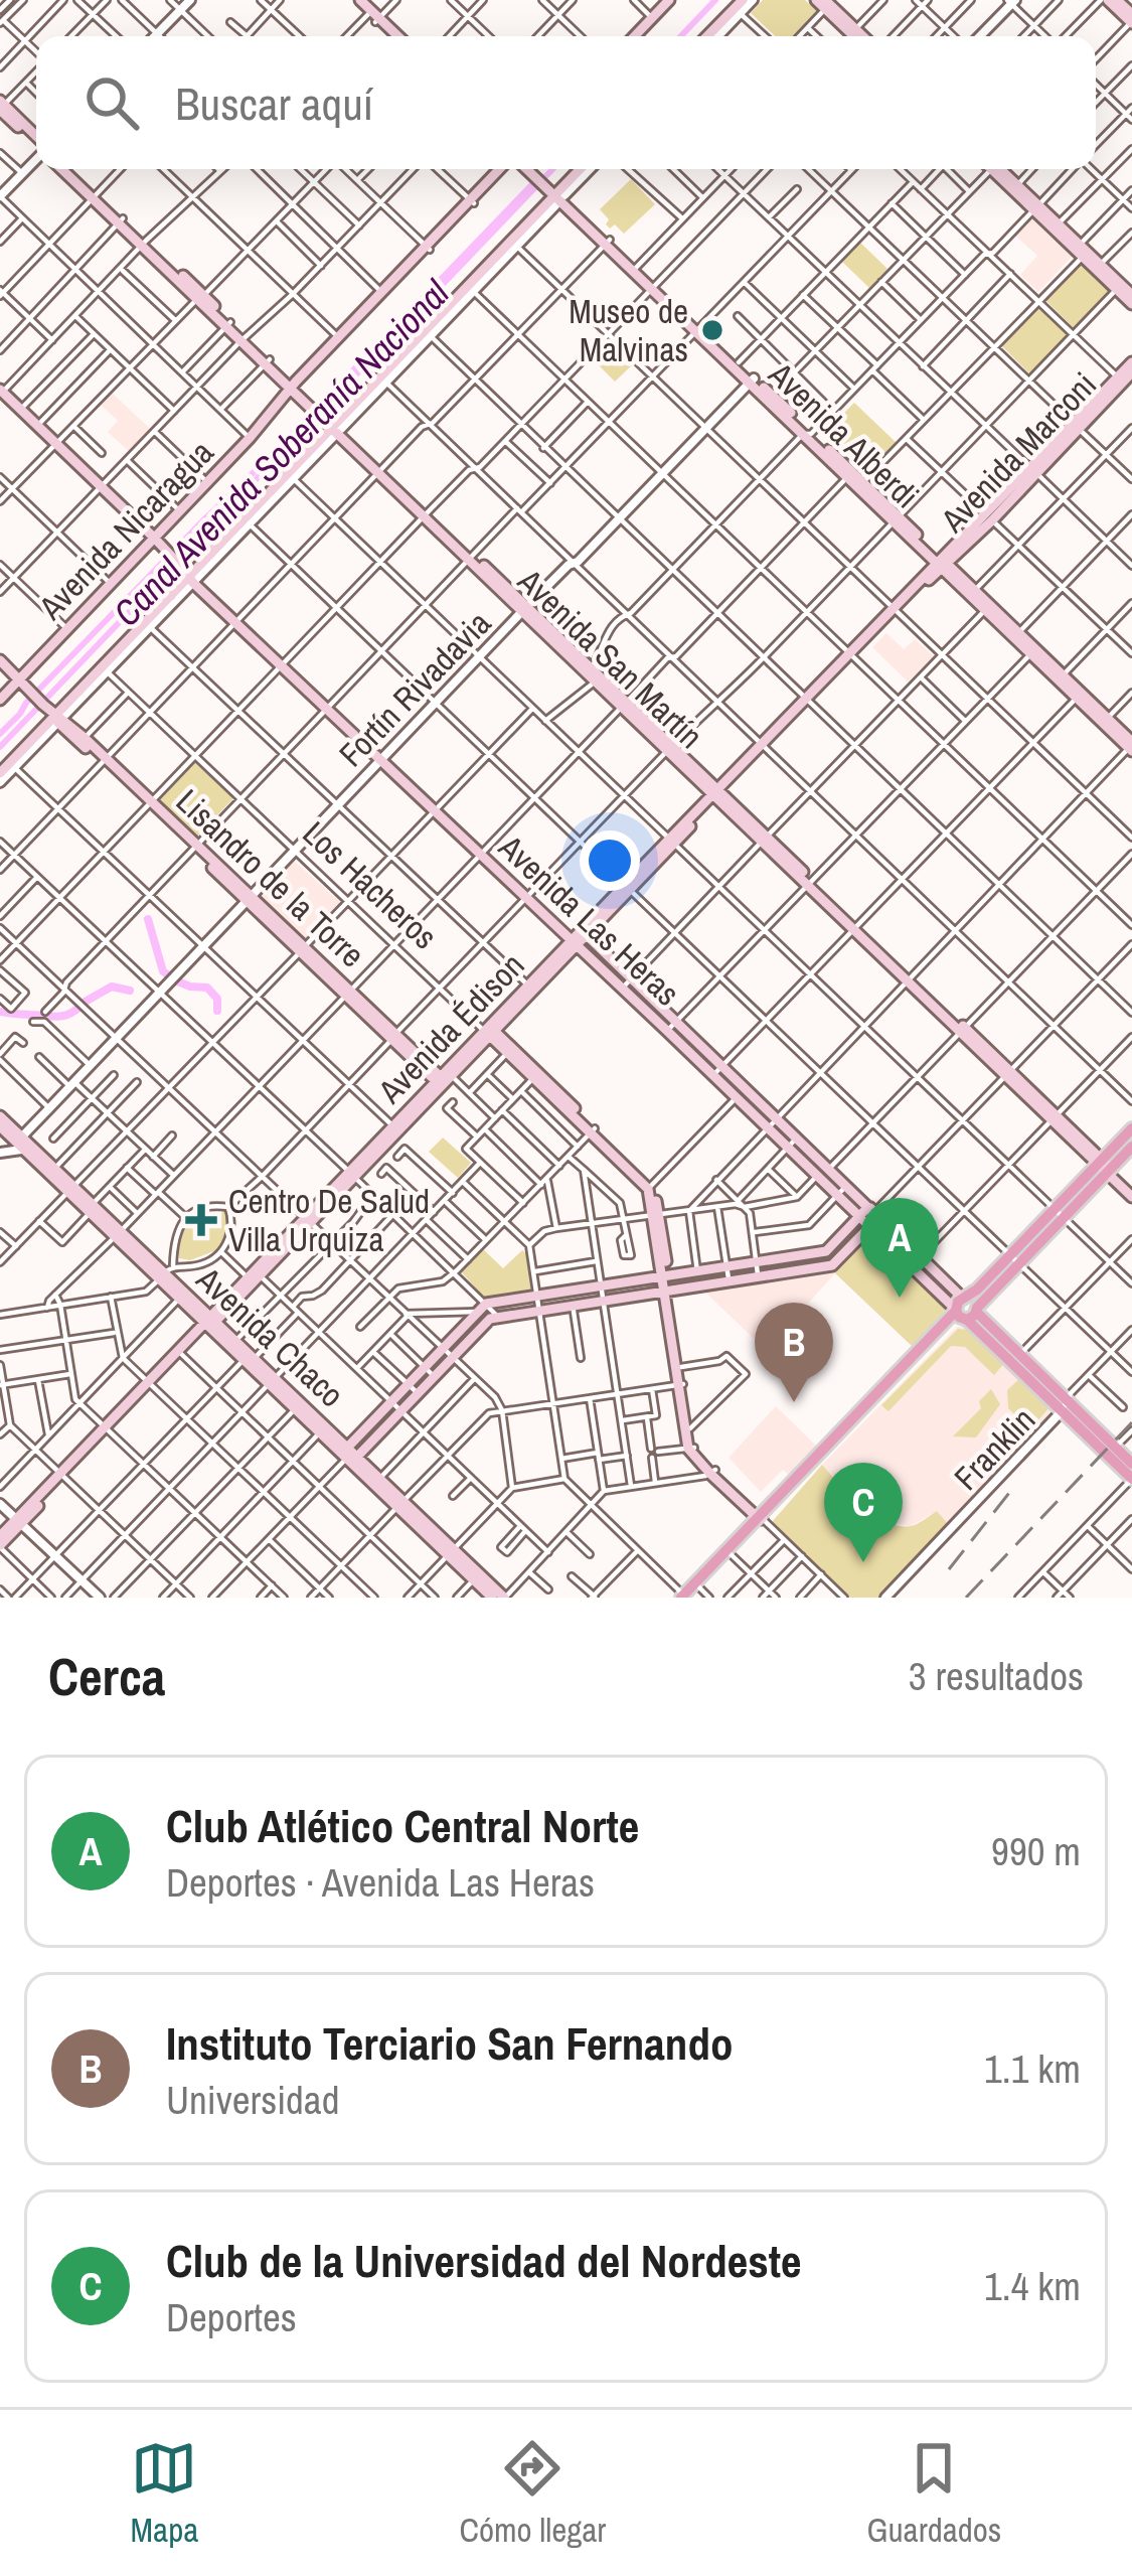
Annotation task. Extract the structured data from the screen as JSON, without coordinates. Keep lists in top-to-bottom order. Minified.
{"streets":{"main road":["Avenida Alberdi","Avenida Marconi","Avenida Nicaragua","Avenida San Martín","Lisandro de la Torre","Los Hacheros","Avenida Las Heras","Avenida Édison","Avenida Chaco"],"street":["Fortín Rivadavia","Franklin"]},"crossings":[["Avenida Alberdi","Avenida Marconi"],["Avenida Alberdi","Fortín Rivadavia"],["Avenida Alberdi","Avenida Édison"],["Avenida Marconi","Avenida Édison"],["Avenida Nicaragua","Avenida San Martín"],["Avenida Nicaragua","Lisandro de la Torre"],["Avenida Nicaragua","Avenida Las Heras"],["Avenida San Martín","Fortín Rivadavia"],["Avenida San Martín","Avenida Édison"],["Fortín Rivadavia","Lisandro de la Torre"],["Fortín Rivadavia","Los Hacheros"],["Fortín Rivadavia","Avenida Las Heras"],["Fortín Rivadavia","Avenida Chaco"],["Lisandro de la Torre","Avenida Édison"],["Los Hacheros","Avenida Édison"],["Avenida Las Heras","Avenida Édison"],["Avenida Las Heras","Franklin"],["Avenida Édison","Avenida Chaco"]],"water":["Canal Avenida Soberanía Nacional"],"places":{"other":["Museo de Malvinas"],"health":["Centro De Salud Villa Urquiza"]},"page":{"search":"Buscar aquí","pins":["A","B","C"],"heading":["Cerca","3 resultados"],"list":[{"mark":"A","name":"Club Atlético Central Norte","note":"Deportes · Avenida Las Heras","value":"990 m"},{"mark":"B","name":"Instituto Terciario San Fernando","note":"Universidad","value":"1.1 km"},{"mark":"C","name":"Club de la Universidad del Nordeste","note":"Deportes","value":"1.4 km"}],"nav":["Mapa","Cómo llegar","Guardados"]}}
